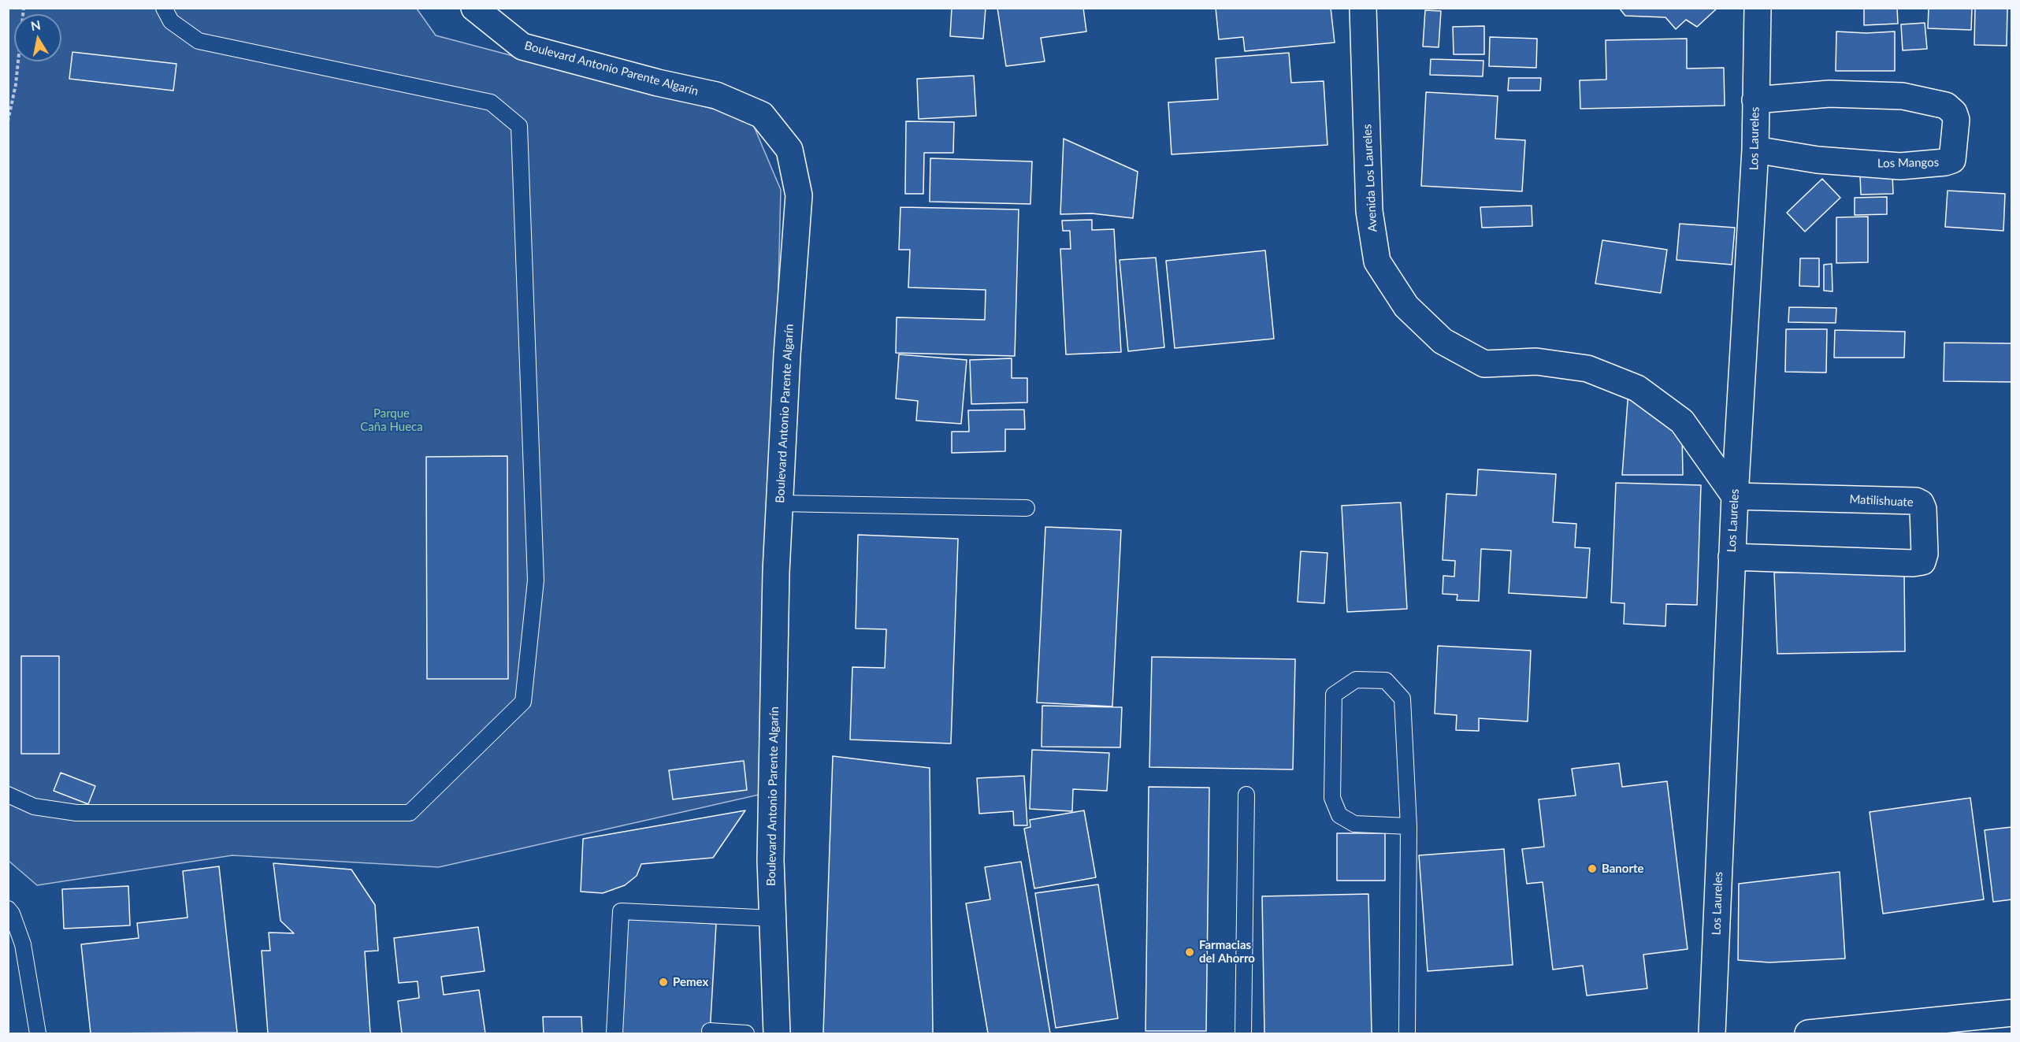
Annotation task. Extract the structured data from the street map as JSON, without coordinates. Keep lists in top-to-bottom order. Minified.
{"streets":{"street":["Boulevard Antonio Parente Algarín","Los Laureles","Los Mangos","Avenida Los Laureles","Matilishuate"]},"crossings":[["Los Laureles","Los Mangos"],["Los Laureles","Avenida Los Laureles"],["Los Laureles","Matilishuate"],["Avenida Los Laureles","Matilishuate"]],"parks":["Parque Caña Hueca"],"places":["Banorte","Farmacias del Ahorro","Pemex"],"north":"top"}
